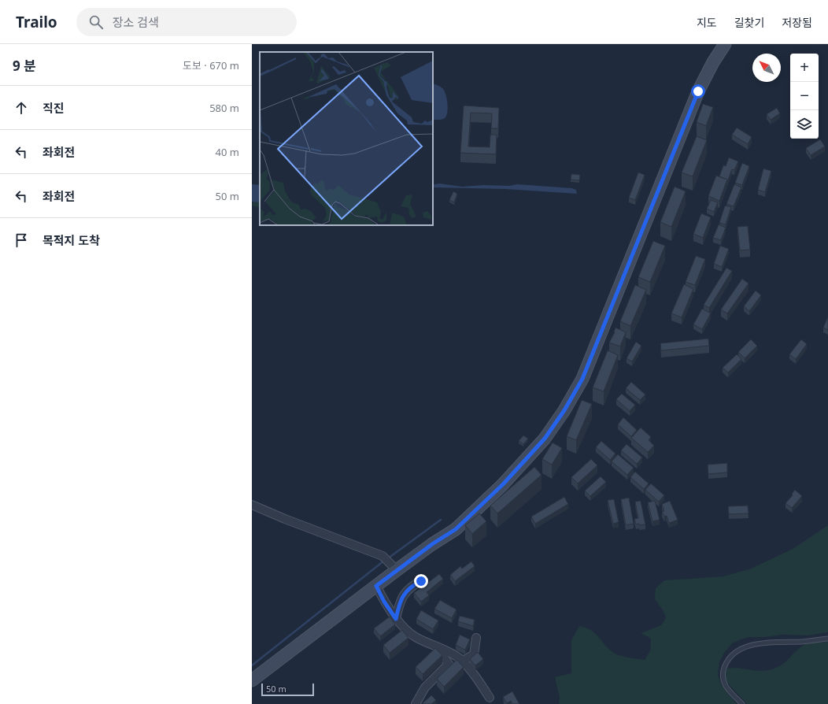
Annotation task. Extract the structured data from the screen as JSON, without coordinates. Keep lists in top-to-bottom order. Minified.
{"scale_bar":"50 m","north":"top left","page":{"header":"Trailo","search":"장소 검색","nav":["지도","길찾기","저장됨"],"heading":["9 분","도보 · 670 m"],"map_buttons":["+","−"],"list":[["직진","580 m"],["좌회전","40 m"],["좌회전","50 m"],"목적지 도착"],"scale":"50 m"}}
